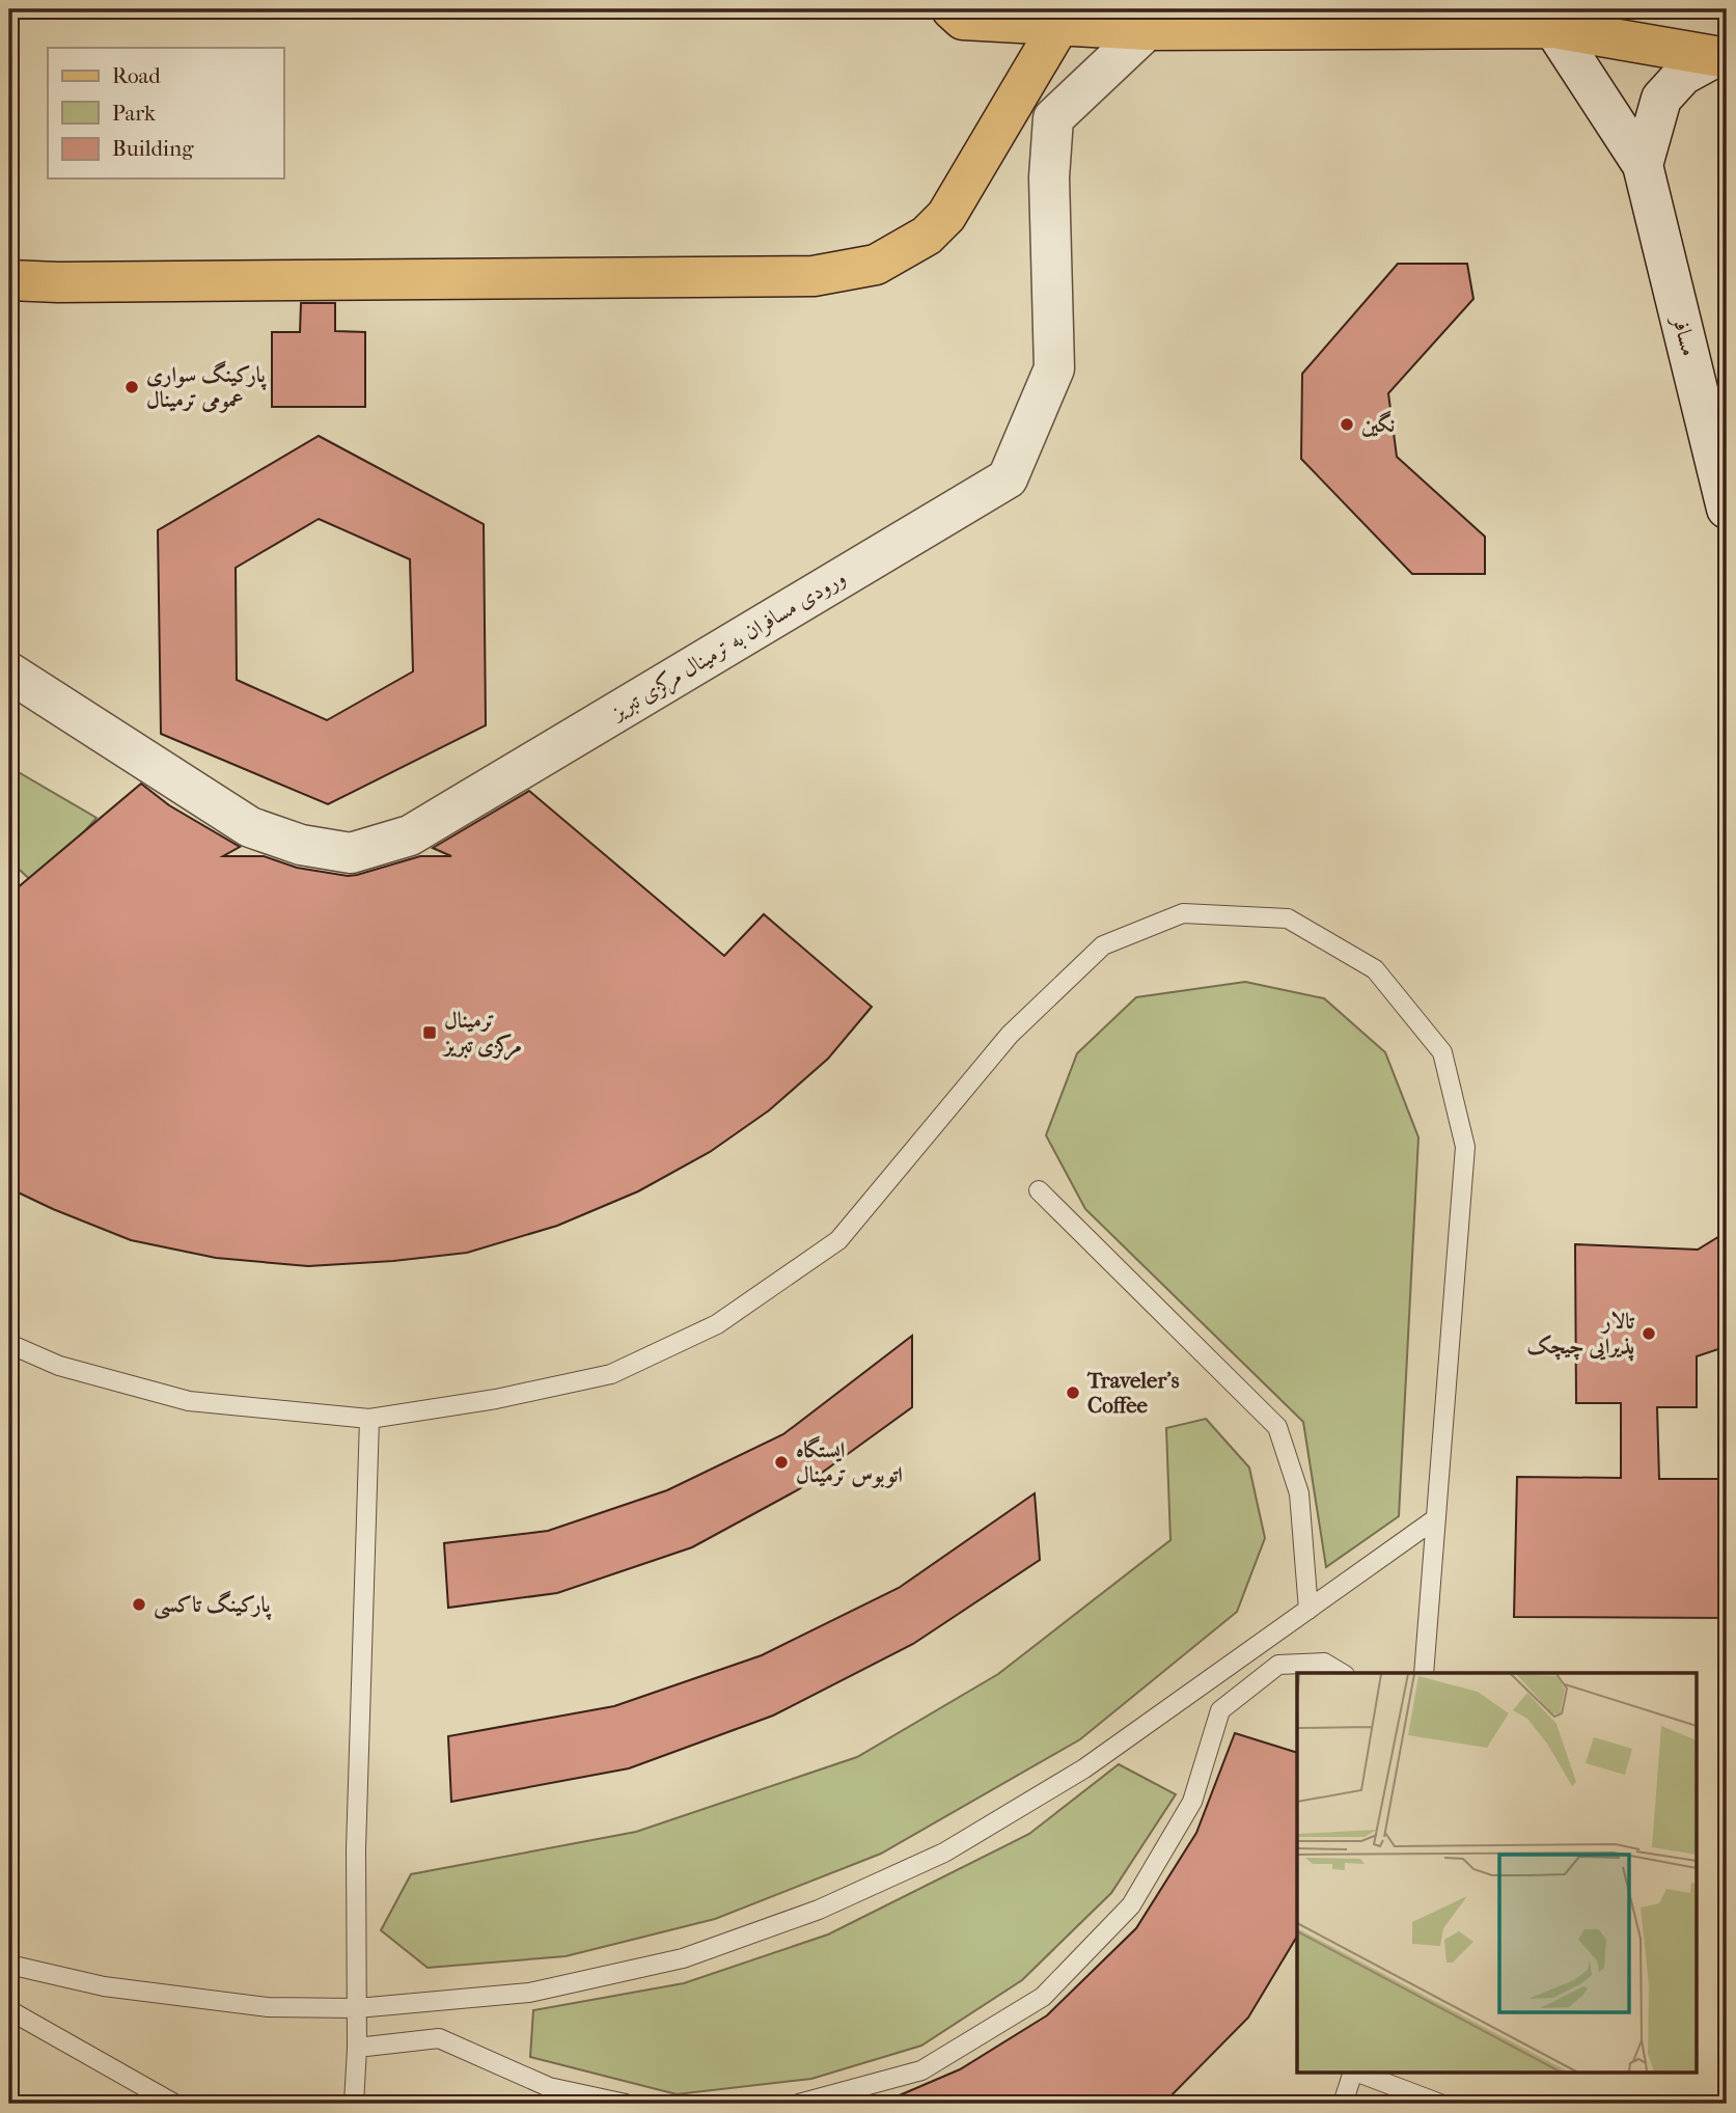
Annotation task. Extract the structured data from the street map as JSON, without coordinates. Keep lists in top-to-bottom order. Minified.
{"streets":{"street":["مسافر","ورودی مسافران به ترمینال مرکزی تبریز"]},"places":{"other":["پارکینگ سواری عمومی ترمینال","نگین","تالار پذیرایی چیچک","Traveler's Coffee","ایستگاه اتوبوس ترمینال","پارکینگ تاکسی"],"transit":["ترمینال مرکزی تبریز"]},"legend":["Road","Park","Building"]}
